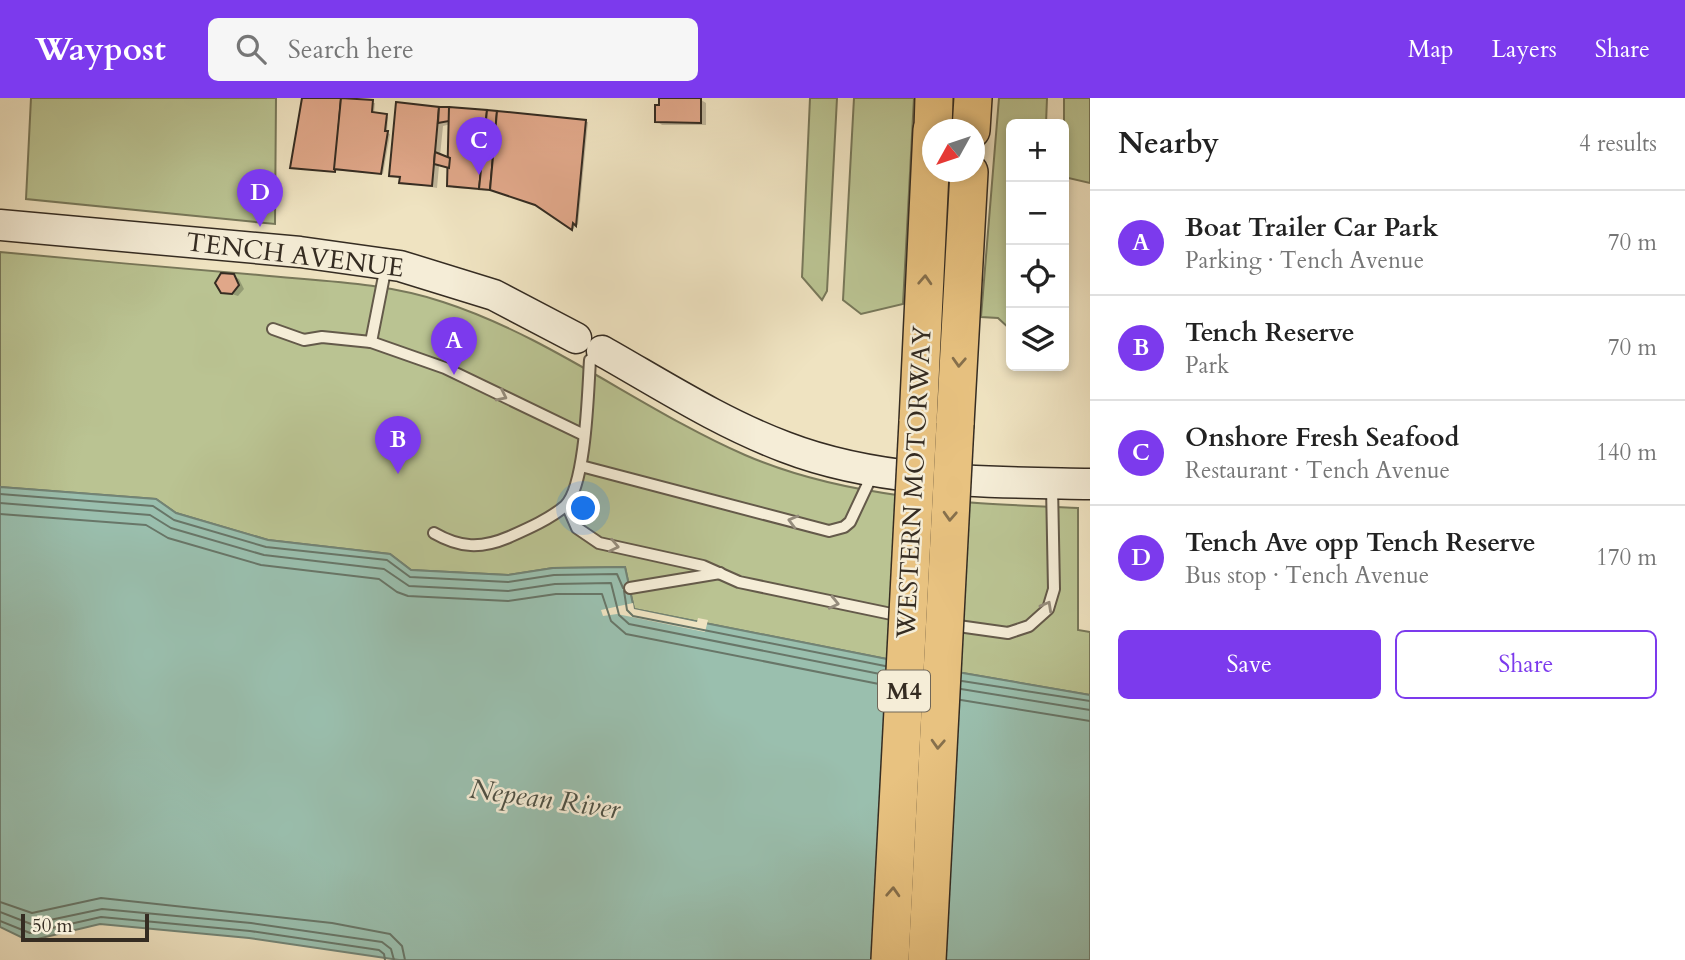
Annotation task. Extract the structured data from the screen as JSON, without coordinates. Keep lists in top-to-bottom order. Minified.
{"streets":{"highway":["WESTERN MOTORWAY","M4"],"street":["TENCH AVENUE"]},"water":["Nepean River"],"scale_bar":"50 m","north":"bottom left","page":{"header":"Waypost","search":"Search here","nav":["Map","Layers","Share"],"heading":["Nearby","4 results"],"pins":["C","D","A","B"],"map_buttons":["+","−"],"list":[{"mark":"A","name":"Boat Trailer Car Park","note":"Parking · Tench Avenue","value":"70 m"},{"mark":"B","name":"Tench Reserve","note":"Park","value":"70 m"},{"mark":"C","name":"Onshore Fresh Seafood","note":"Restaurant · Tench Avenue","value":"140 m"},{"mark":"D","name":"Tench Ave opp Tench Reserve","note":"Bus stop · Tench Avenue","value":"170 m"}],"buttons":["Save","Share"],"scale":"50 m"}}
